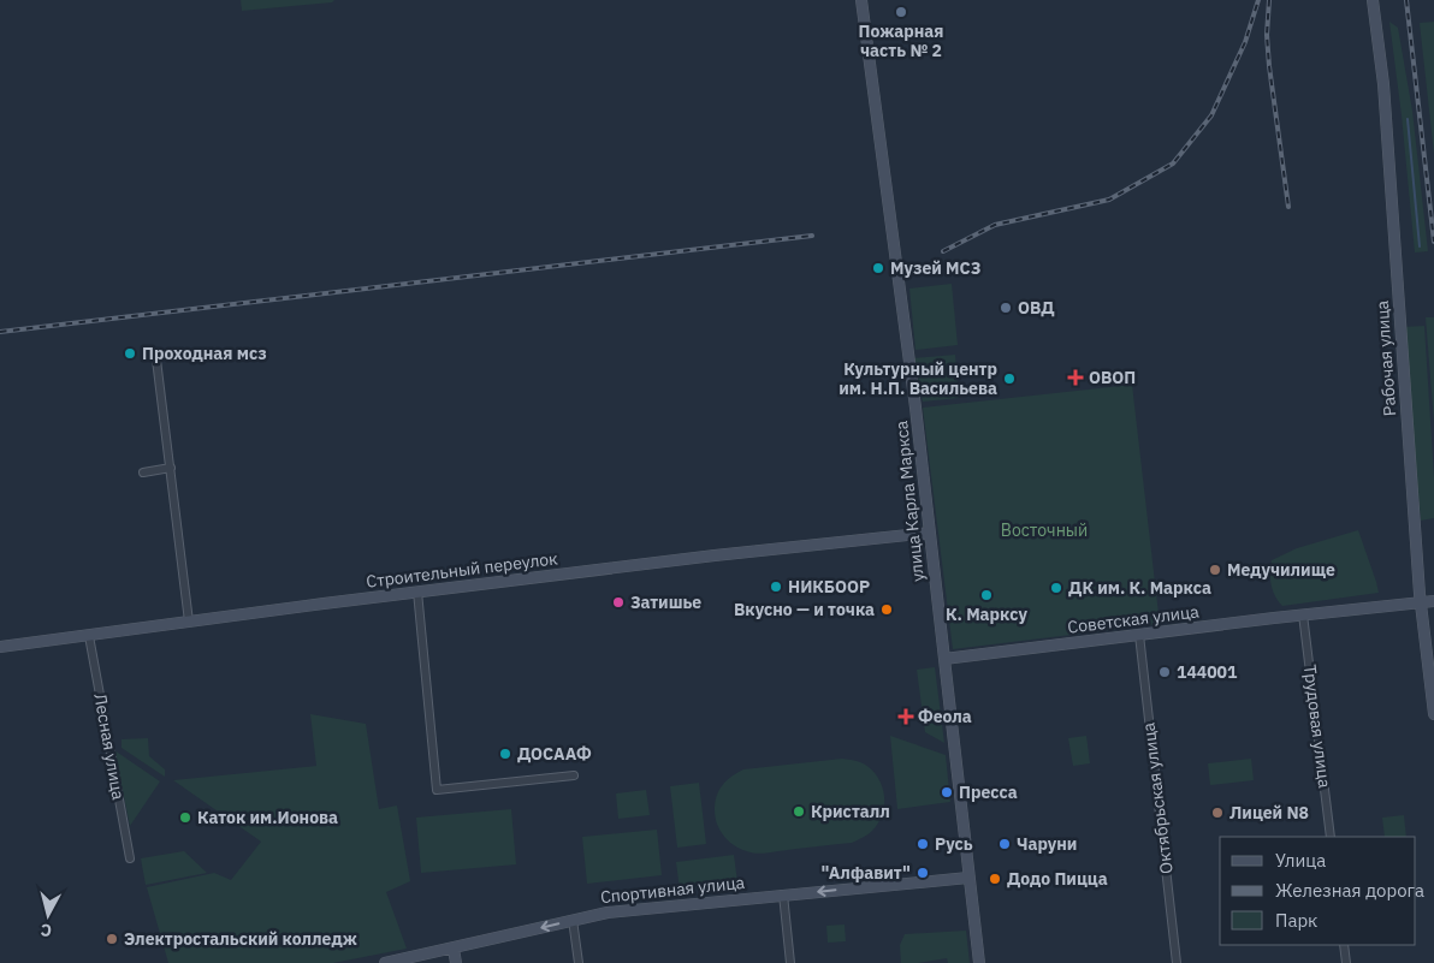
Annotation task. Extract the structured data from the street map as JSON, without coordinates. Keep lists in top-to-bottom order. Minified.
{"streets":{"street":["Рабочая улица","улица Карла Маркса","Строительный переулок","Советская улица","Трудовая улица","Лесная улица","Октябрьская улица","Спортивная улица"]},"crossings":[["Рабочая улица","Советская улица"],["улица Карла Маркса","Строительный переулок"],["улица Карла Маркса","Советская улица"],["улица Карла Маркса","Спортивная улица"],["Строительный переулок","Лесная улица"],["Советская улица","Трудовая улица"],["Советская улица","Октябрьская улица"]],"one_way":["Спортивная улица"],"parks":["Восточный"],"places":{"other":["Пожарная часть № 2","Музей МСЗ","ОВД","Проходная мсз","Культурный центр им. Н.П. Васильева","Медучилище","НИКБООР","ДК им. К. Маркса","К. Марксу","Затишье","Вкусно — и точка","144001","ДОСААФ","Пресса","Кристалл","Лицей N8","Каток им.Ионова","Русь","Чаруни","\"Алфавит\"","Додо Пицца","Электростальский колледж"],"health":["ОВОП","Феола"]},"legend":["Улица","Железная дорога","Парк"],"north":"bottom"}
